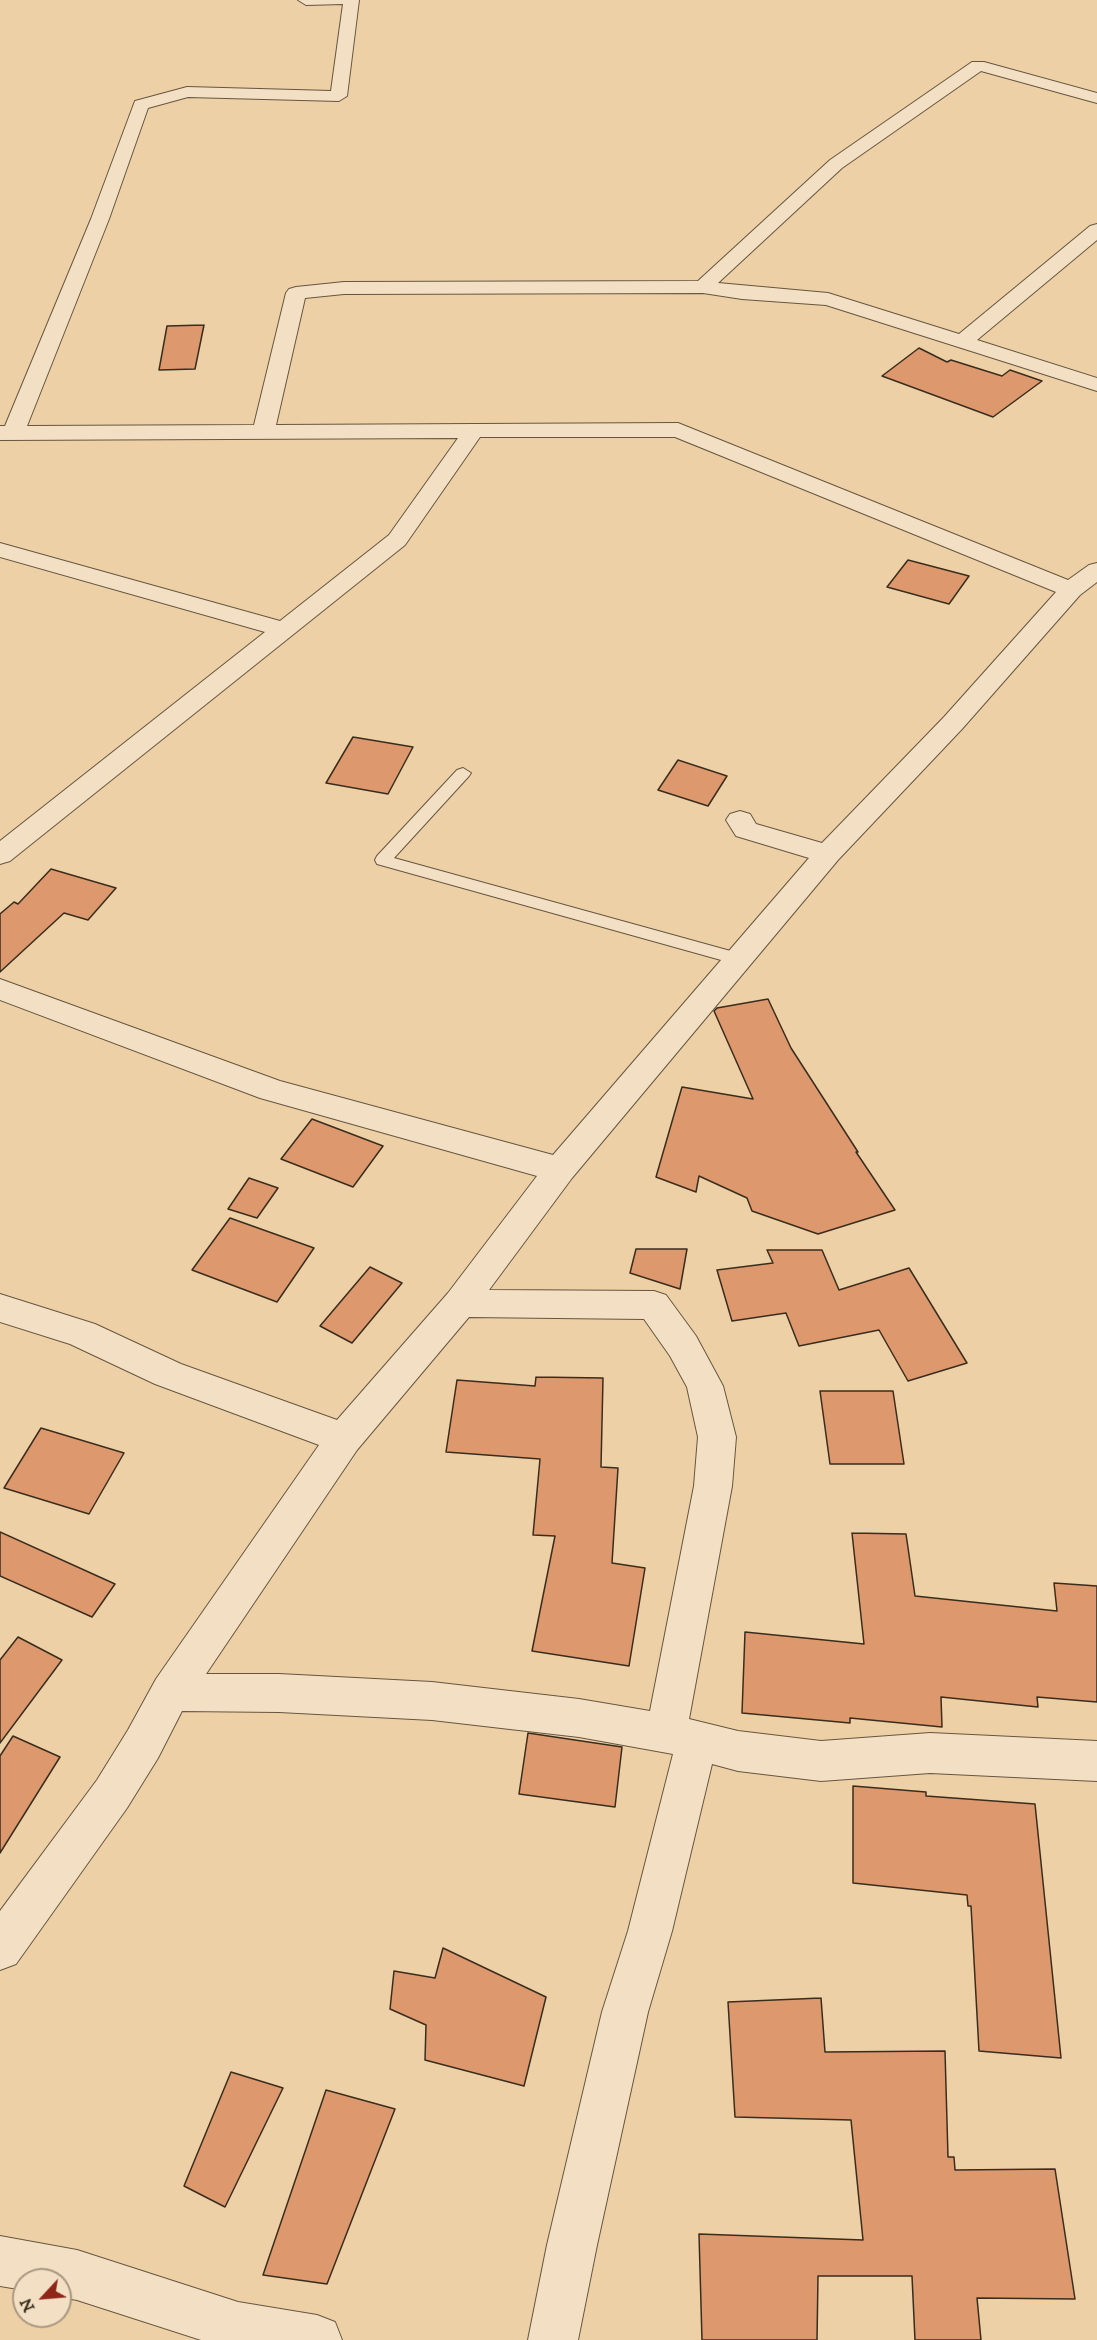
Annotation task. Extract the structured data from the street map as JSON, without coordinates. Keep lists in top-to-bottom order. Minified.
{"north":"bottom left"}
